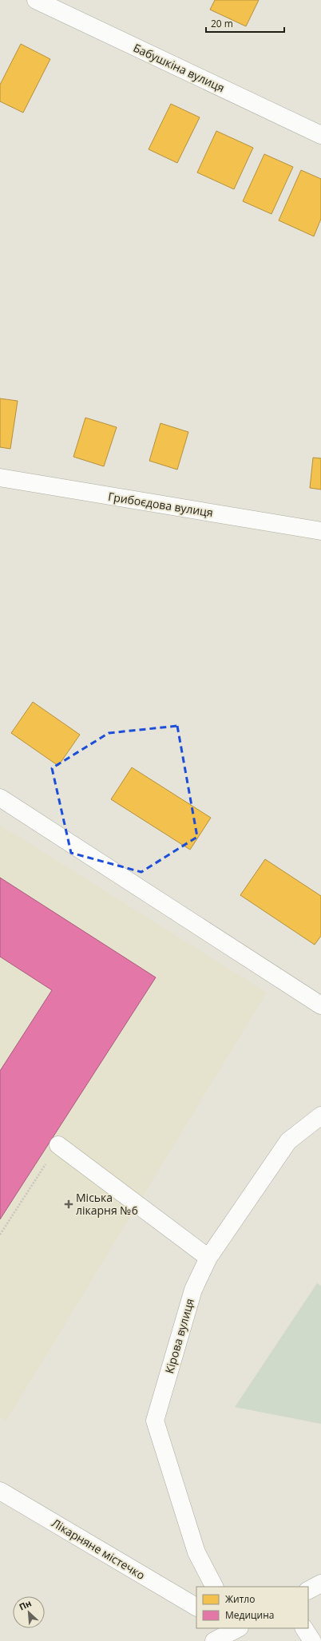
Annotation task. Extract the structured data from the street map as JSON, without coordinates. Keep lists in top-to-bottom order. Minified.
{"streets":{"street":["Бабушкіна вулиця","Грибоєдова вулиця","Кірова вулиця","Лікарняне містечко"]},"places":{"health":["Міська лікарня №6"]},"legend":["Житло","Медицина"],"scale_bar":"20 m","north":"top left"}
